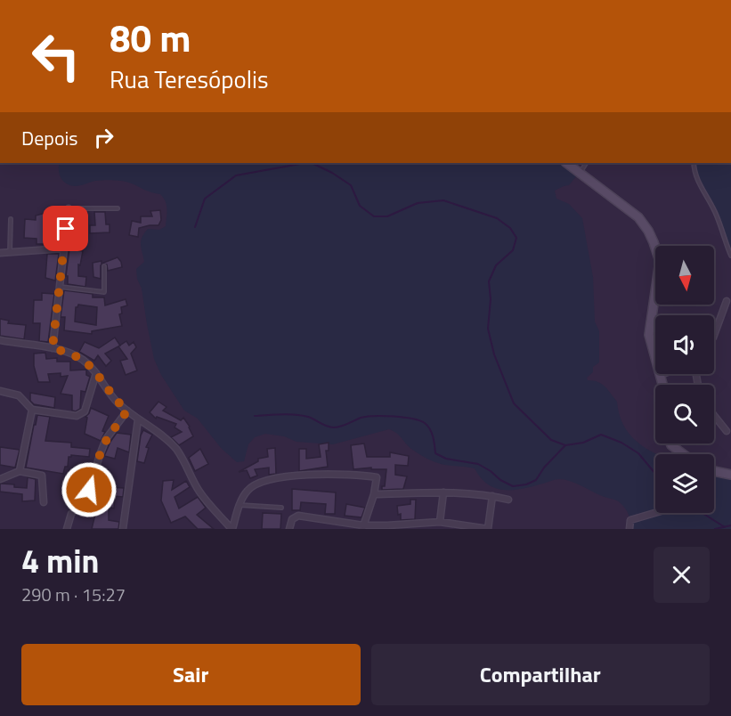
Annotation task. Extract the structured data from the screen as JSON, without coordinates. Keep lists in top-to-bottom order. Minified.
{"north":"bottom","page":{"turn":["80 m","Rua Teresópolis"],"then":"Depois","heading":["4 min","290 m · 15:27"],"buttons":["Sair","Compartilhar"]}}
